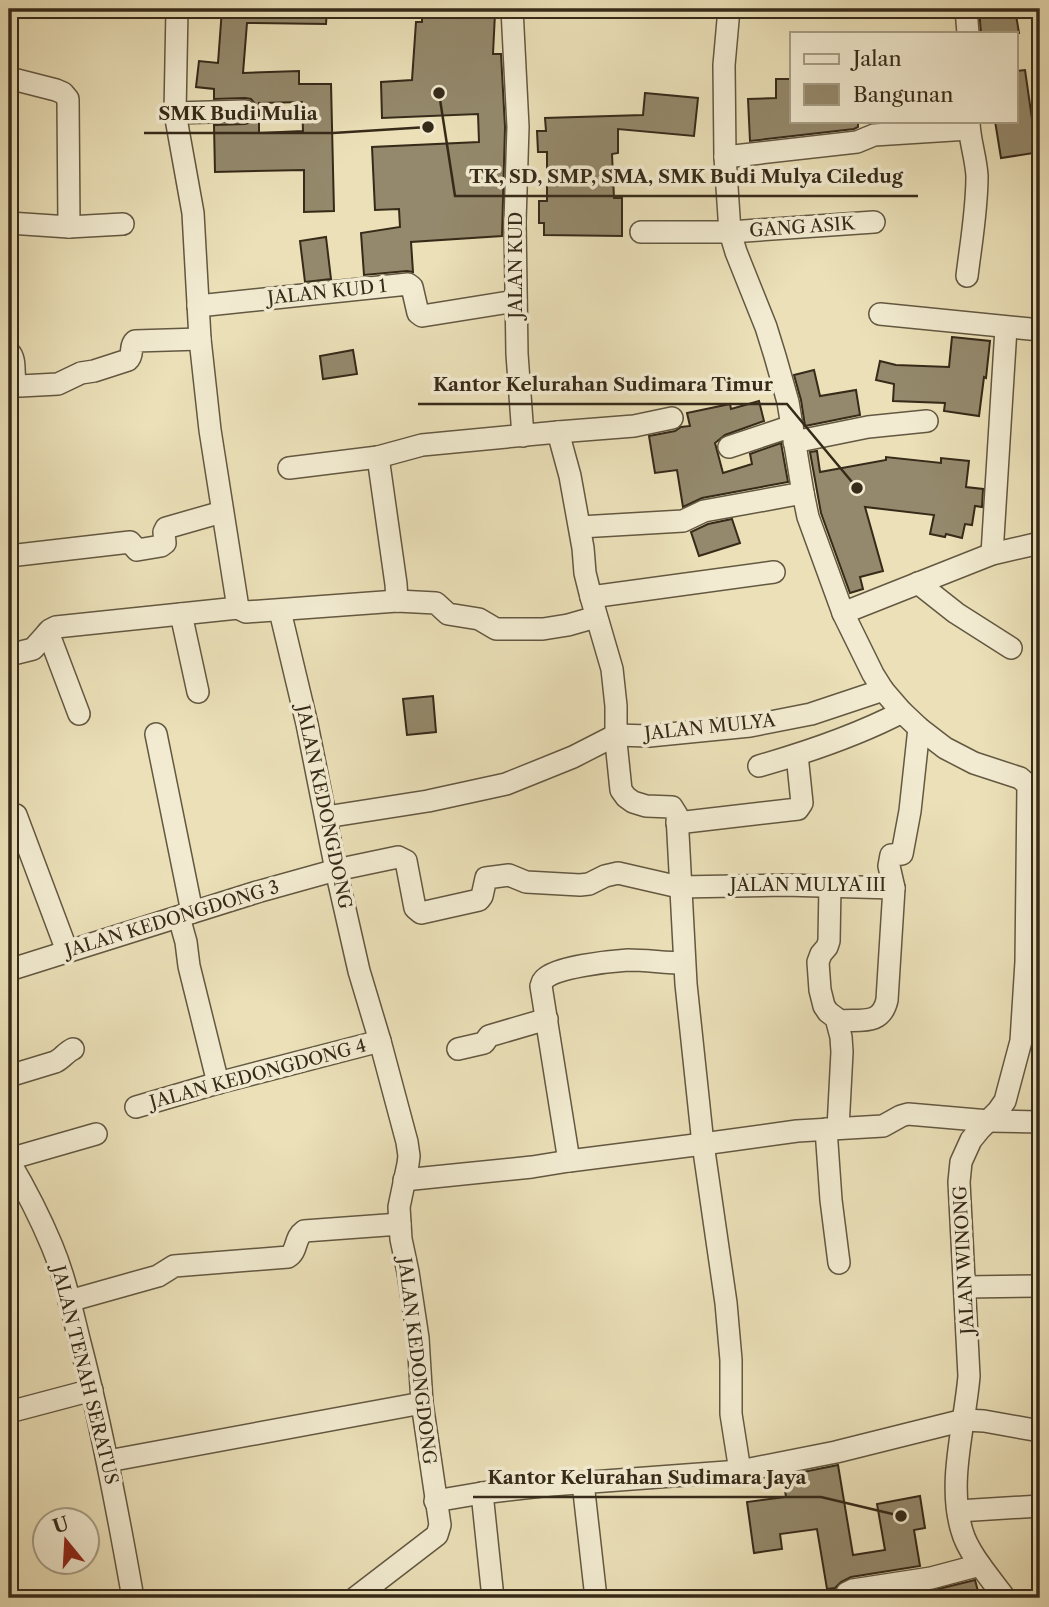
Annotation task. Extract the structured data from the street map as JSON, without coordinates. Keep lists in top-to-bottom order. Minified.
{"streets":{"street":["GANG ASIK","JALAN KUD","JALAN KUD 1","JALAN MULYA","JALAN KEDONGDONG","JALAN MULYA III","JALAN KEDONGDONG 3","JALAN KEDONGDONG 4","JALAN WINONG","JALAN TENAH SERATUS"]},"crossings":[["GANG ASIK","JALAN WINONG"],["JALAN KUD","JALAN KUD 1"],["JALAN MULYA","JALAN WINONG"],["JALAN KEDONGDONG","JALAN KEDONGDONG 3"],["JALAN KEDONGDONG","JALAN KEDONGDONG 4"],["JALAN MULYA III","JALAN KEDONGDONG 3"],["JALAN MULYA III","JALAN WINONG"]],"places":["TK, SD, SMP, SMA, SMK Budi Mulya Ciledug","SMK Budi Mulia","Kantor Kelurahan Sudimara Timur","Kantor Kelurahan Sudimara Jaya"],"legend":["Jalan","Bangunan"],"north":"top"}
